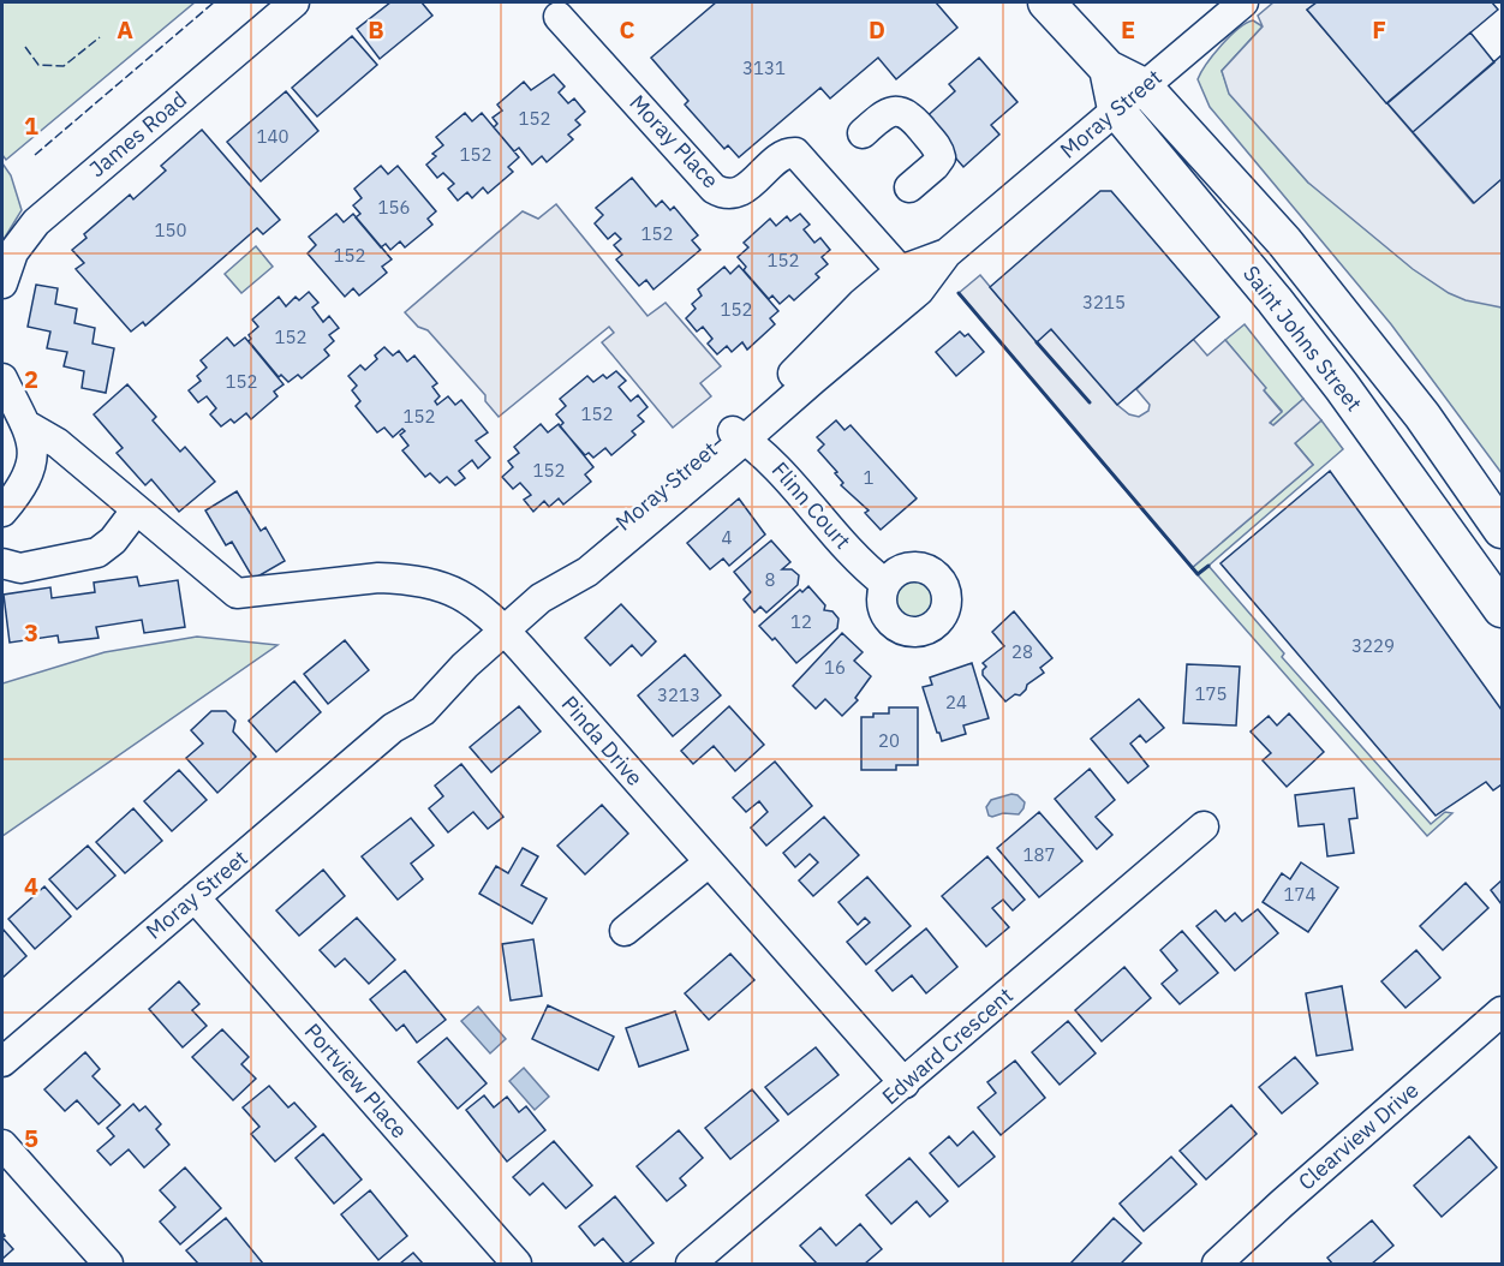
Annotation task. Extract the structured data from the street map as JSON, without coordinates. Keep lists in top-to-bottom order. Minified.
{"streets":{"main road":["Saint Johns Street"],"street":["Moray Street","James Road","Moray Place","Flinn Court","Pinda Drive","Edward Crescent","Portview Place","Clearview Drive"]},"crossings":[["Moray Street","Moray Place"],["Moray Street","Saint Johns Street"],["Moray Street","Flinn Court"],["Moray Street","Pinda Drive"],["Moray Street","Portview Place"],["Pinda Drive","Edward Crescent"]],"house_numbers":["3131","152","140","152","156","150","152","152","152","3215","152","152","152","152","152","152","1","4","8","12","3229","28","16","175","3213","24","20","187","174"],"grid":{"columns":["A","B","C","D","E","F"],"rows":["1","2","3","4","5"]}}
